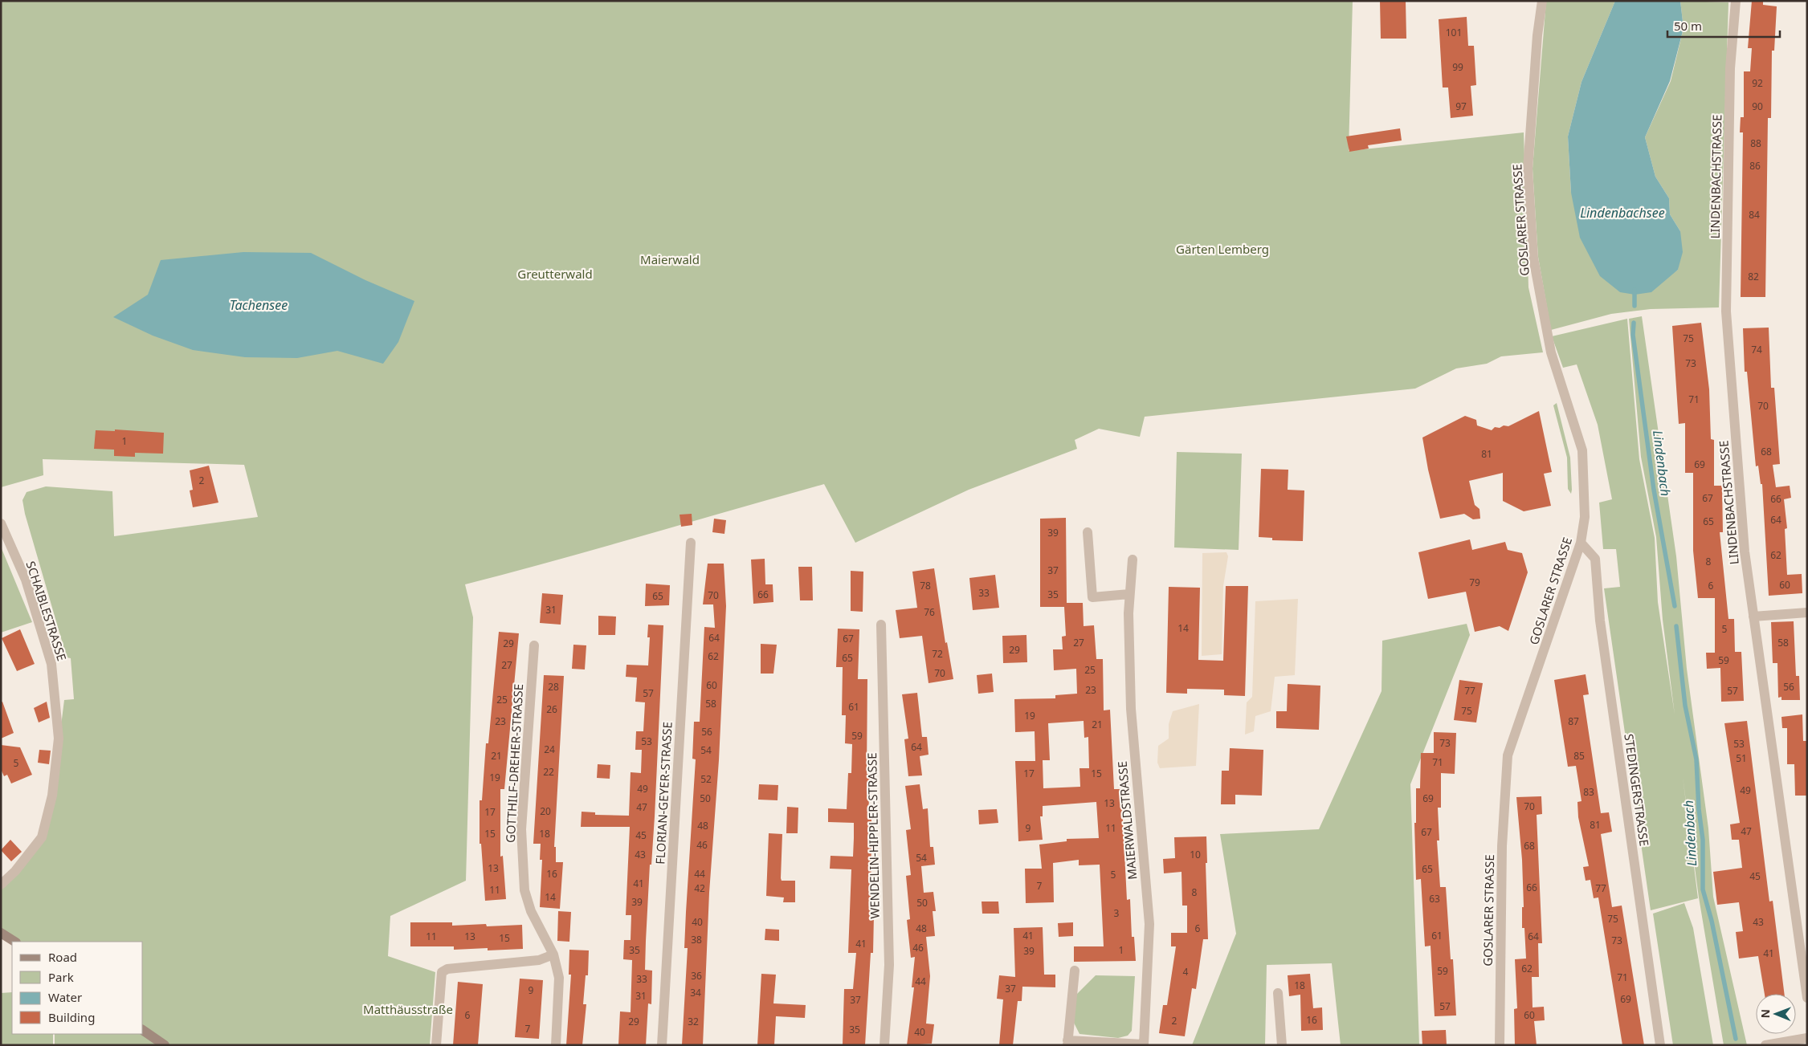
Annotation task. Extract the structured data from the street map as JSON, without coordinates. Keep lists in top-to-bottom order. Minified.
{"streets":{"street":["LINDENBACHSTRASSE","GOSLARER STRASSE","SCHAIBLESTRASSE","GOTTHILF-DREHER-STRASSE","STEDINGERSTRASSE","FLORIAN-GEYER-STRASSE","MAIERWALDSTRASSE","WENDELIN-HIPPLER-STRASSE"]},"crossings":[["GOSLARER STRASSE","STEDINGERSTRASSE"]],"water":["Lindenbachsee","Tachensee","Lindenbach"],"parks":["Gärten Lemberg","Maierwald","Greutterwald","Matthäusstraße"],"house_numbers":["101","99","92","97","90","88","86","84","82","75","74","73","71","70","1","68","81","69","2","67","66","64","65","39","62","8","37","79","60","78","6","33","66","35","70","65","31","76","14","5","64","67","27","58","29","29","72","62","65","59","27","25","70","60","28","56","23","77","57","57","25","58","61","26","75","19","23","87","21","56","59","53","73","53","64","24","54","21","85","51","71","5","22","17","15","19","52","49","49","83","50","69","13","70","47","20","17","81","48","9","11","47","67","15","18","45","46","68","43","10","54","13","65","16","44","5","45","41","7","66","42","77","11","8","14","63","39","50","3","75","40","43","48","6","41","61","11","13","64","15","38","73","41","46","35","1","39","41","62","59","4","36","71","33","44","18","37","9","34","31","69","37","57","6","60","16","2","29","32","7","35","40"],"legend":["Road","Park","Water","Building"],"scale_bar":"50 m","north":"left"}
